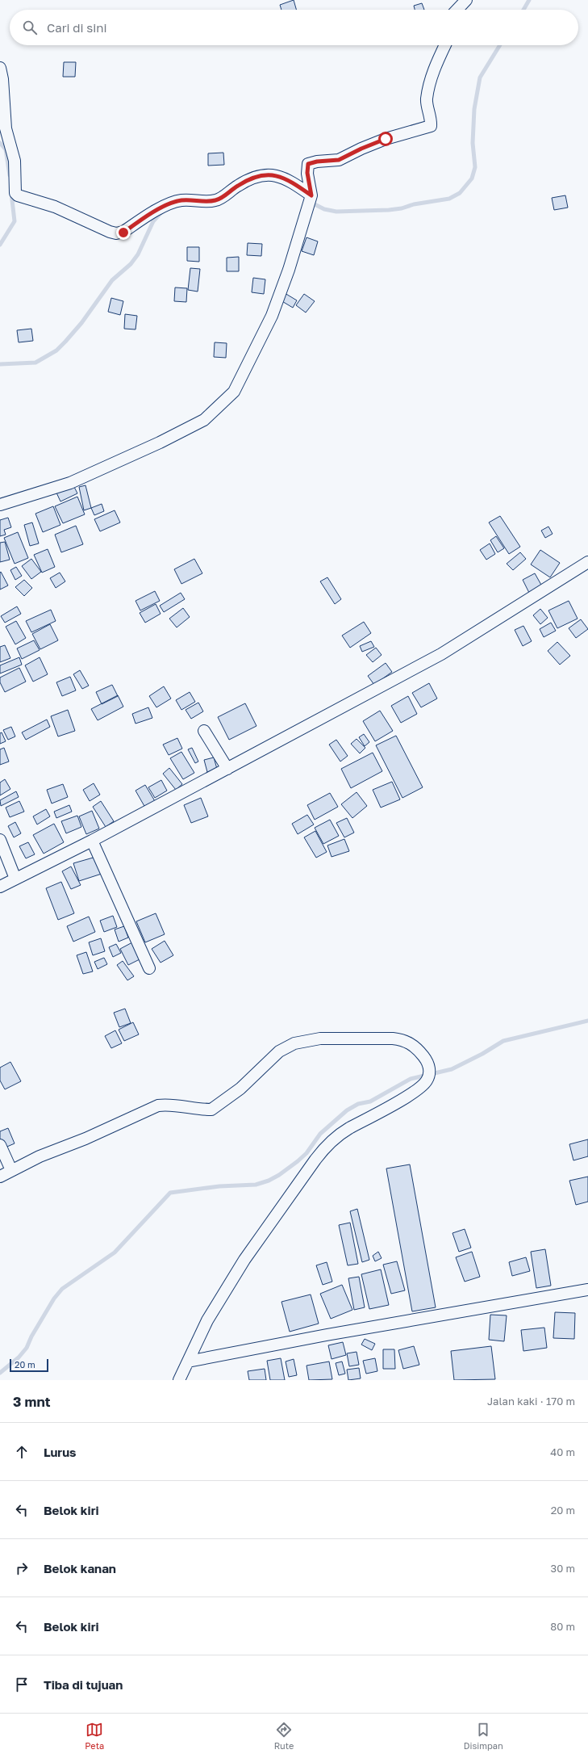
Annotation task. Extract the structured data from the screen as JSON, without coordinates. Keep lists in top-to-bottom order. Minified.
{"scale_bar":"20 m","page":{"search":"Cari di sini","scale":"20 m","heading":["3 mnt","Jalan kaki · 170 m"],"list":[["Lurus","40 m"],["Belok kiri","20 m"],["Belok kanan","30 m"],["Belok kiri","80 m"],"Tiba di tujuan"],"nav":["Peta","Rute","Disimpan"]}}
